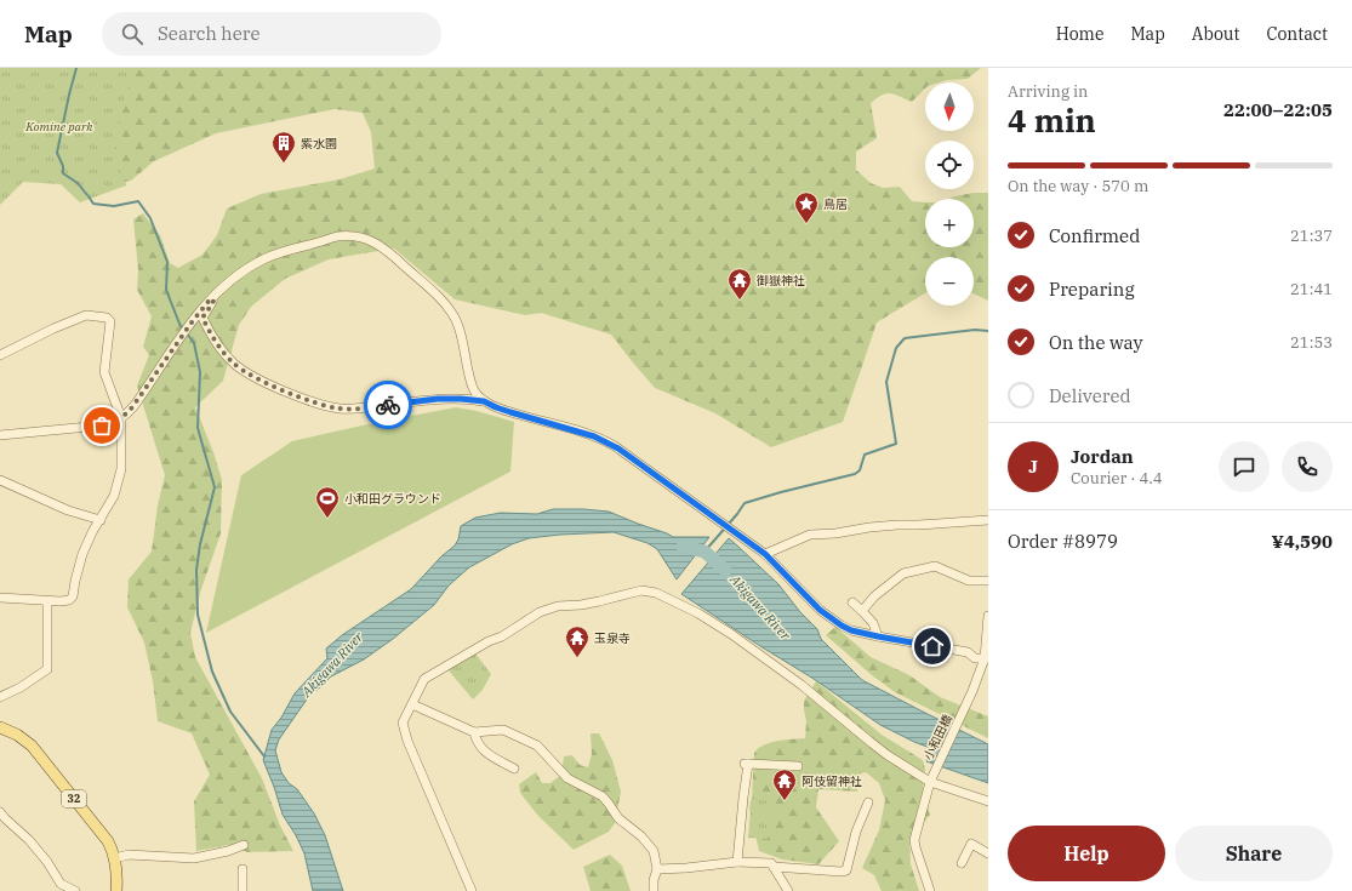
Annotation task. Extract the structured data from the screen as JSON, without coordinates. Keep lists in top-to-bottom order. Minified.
{"streets":{"main road":["32"],"street":["小和田橋"]},"water":["Akigawa River"],"parks":["Komine park"],"places":{"building":["紫水園"],"place":["鳥居"],"temple":["御嶽神社","玉泉寺","阿伎留神社"],"sports":["小和田グラウンド"]},"north":"bottom","page":{"header":"Map","search":"Search here","nav":["Home","Map","About","Contact"],"heading":["4 min","Arriving in","22:00–22:05"],"panel":["Jordan","Courier · 4.4","Order #8979","¥4,590"],"map_buttons":["+","−"],"bar":"On the way · 570 m","list":[["Confirmed","21:37"],["Preparing","21:41"],["On the way","21:53"],"Delivered"],"round":"J","buttons":["Help","Share"]}}
